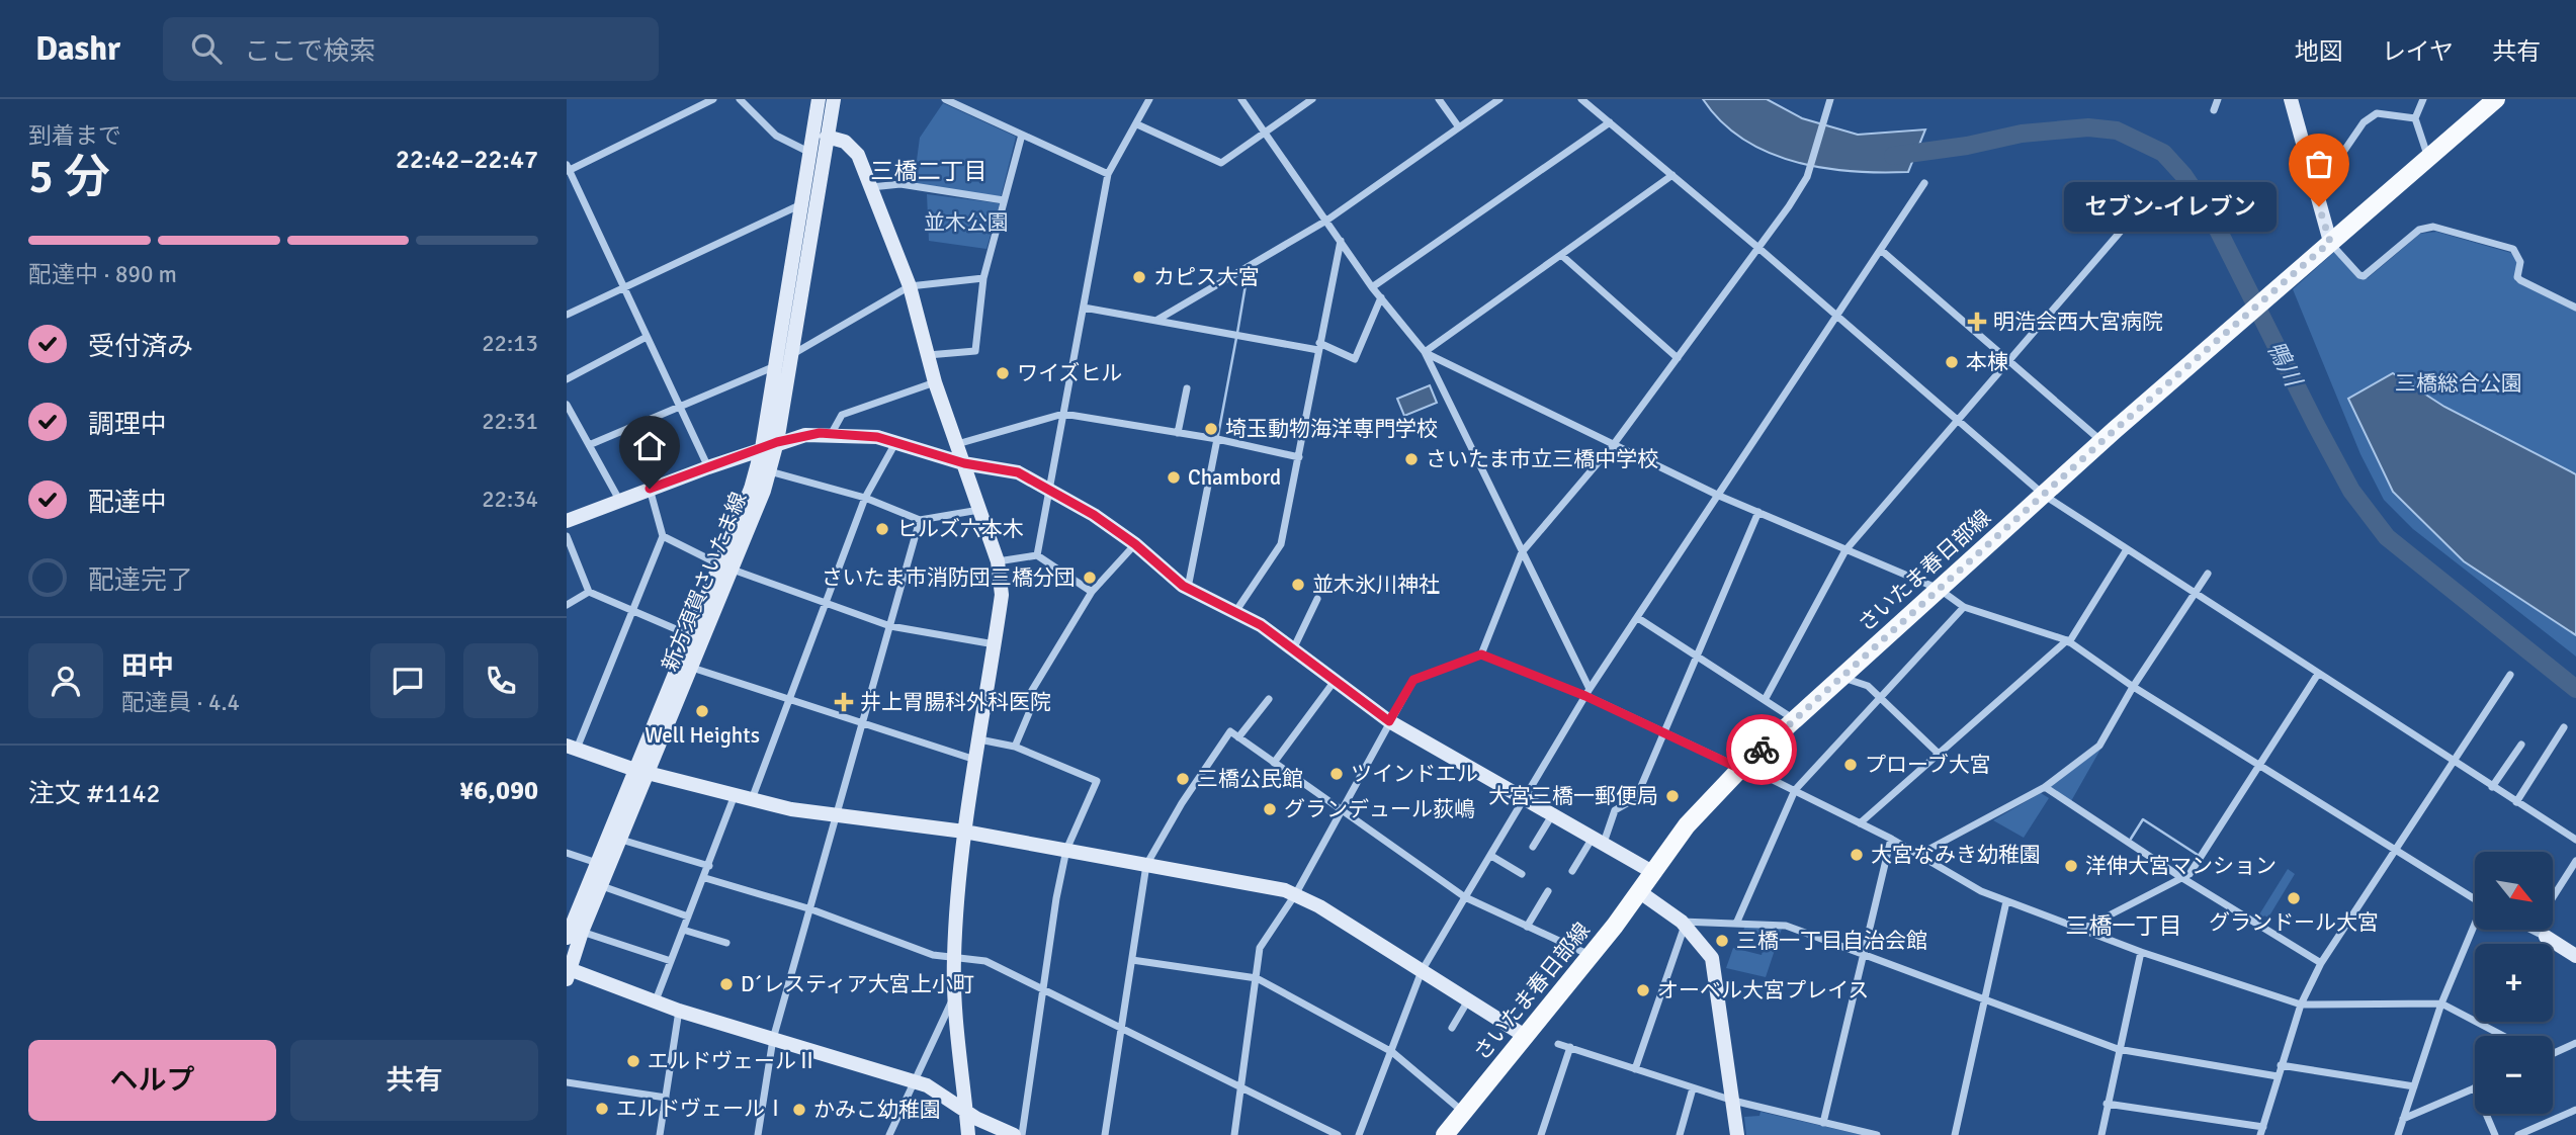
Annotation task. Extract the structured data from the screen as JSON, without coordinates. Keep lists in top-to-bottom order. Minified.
{"streets":{"main road":["さいたま春日部線"],"street":["新方須賀さいたま線"]},"districts":["三橋二丁目","三橋一丁目"],"water":["鴨川"],"parks":["並木公園","三橋総合公園"],"places":{"other":["セブン-イレブン","カピス大宮","本棟","ワイズヒル","埼玉動物海洋専門学校","さいたま市立三橋中学校","Chambord","ヒルズ六本木","さいたま市消防団三橋分団","並木氷川神社","Well Heights","プローブ大宮","ツインドエル","三橋公民館","大宮三橋一郵便局","グランデュール荻嶋","大宮なみき幼稚園","洋伸大宮マンション","グランドール大宮","三橋一丁目自治会館","D´レスティア大宮上小町","オーベル大宮プレイス","エルドヴェールⅡ","エルドヴェールⅠ","かみこ幼稚園"],"health":["明浩会西大宮病院","井上胃腸科外科医院"]},"north":"bottom right","page":{"header":"Dashr","search":"ここで検索","nav":["地図","レイヤ","共有"],"heading":["5 分","到着まで","22:42–22:47"],"panel":["田中","配達員 · 4.4","注文 #1142","¥6,090"],"bubble":"セブン-イレブン","bar":"配達中 · 890 m","list":[["受付済み","22:13"],["調理中","22:31"],["配達中","22:34"],"配達完了"],"map_buttons":["+","−"],"buttons":["ヘルプ","共有"]}}
